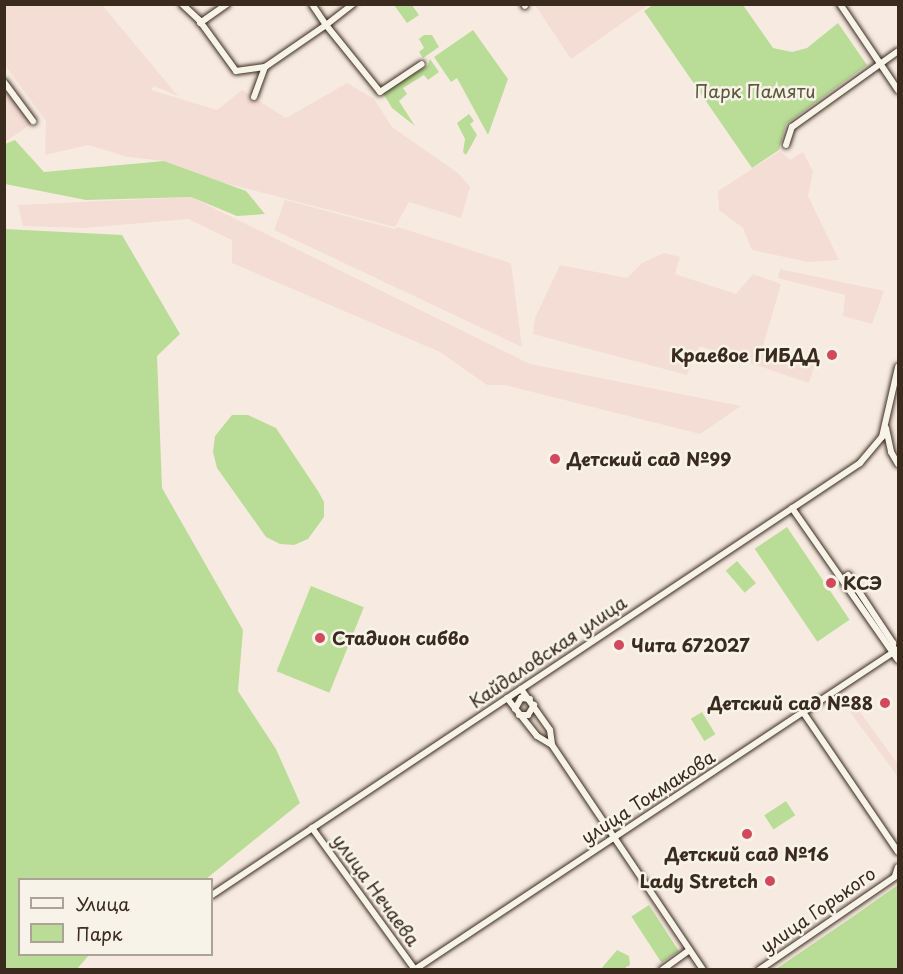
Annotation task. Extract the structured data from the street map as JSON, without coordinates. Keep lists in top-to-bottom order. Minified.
{"streets":{"street":["Кайдаловская улица","улица Токмакова","улица Нечаева","улица Горького"]},"crossings":[["Кайдаловская улица","улица Нечаева"],["улица Токмакова","улица Нечаева"]],"parks":["Парк Памяти"],"places":["Краевое ГИБДД","Детский сад №99","КСЭ","Стадион сибво","Чита 672027","Детский сад №88","Детский сад №16","Lady Stretch"],"legend":["Улица","Парк"]}
